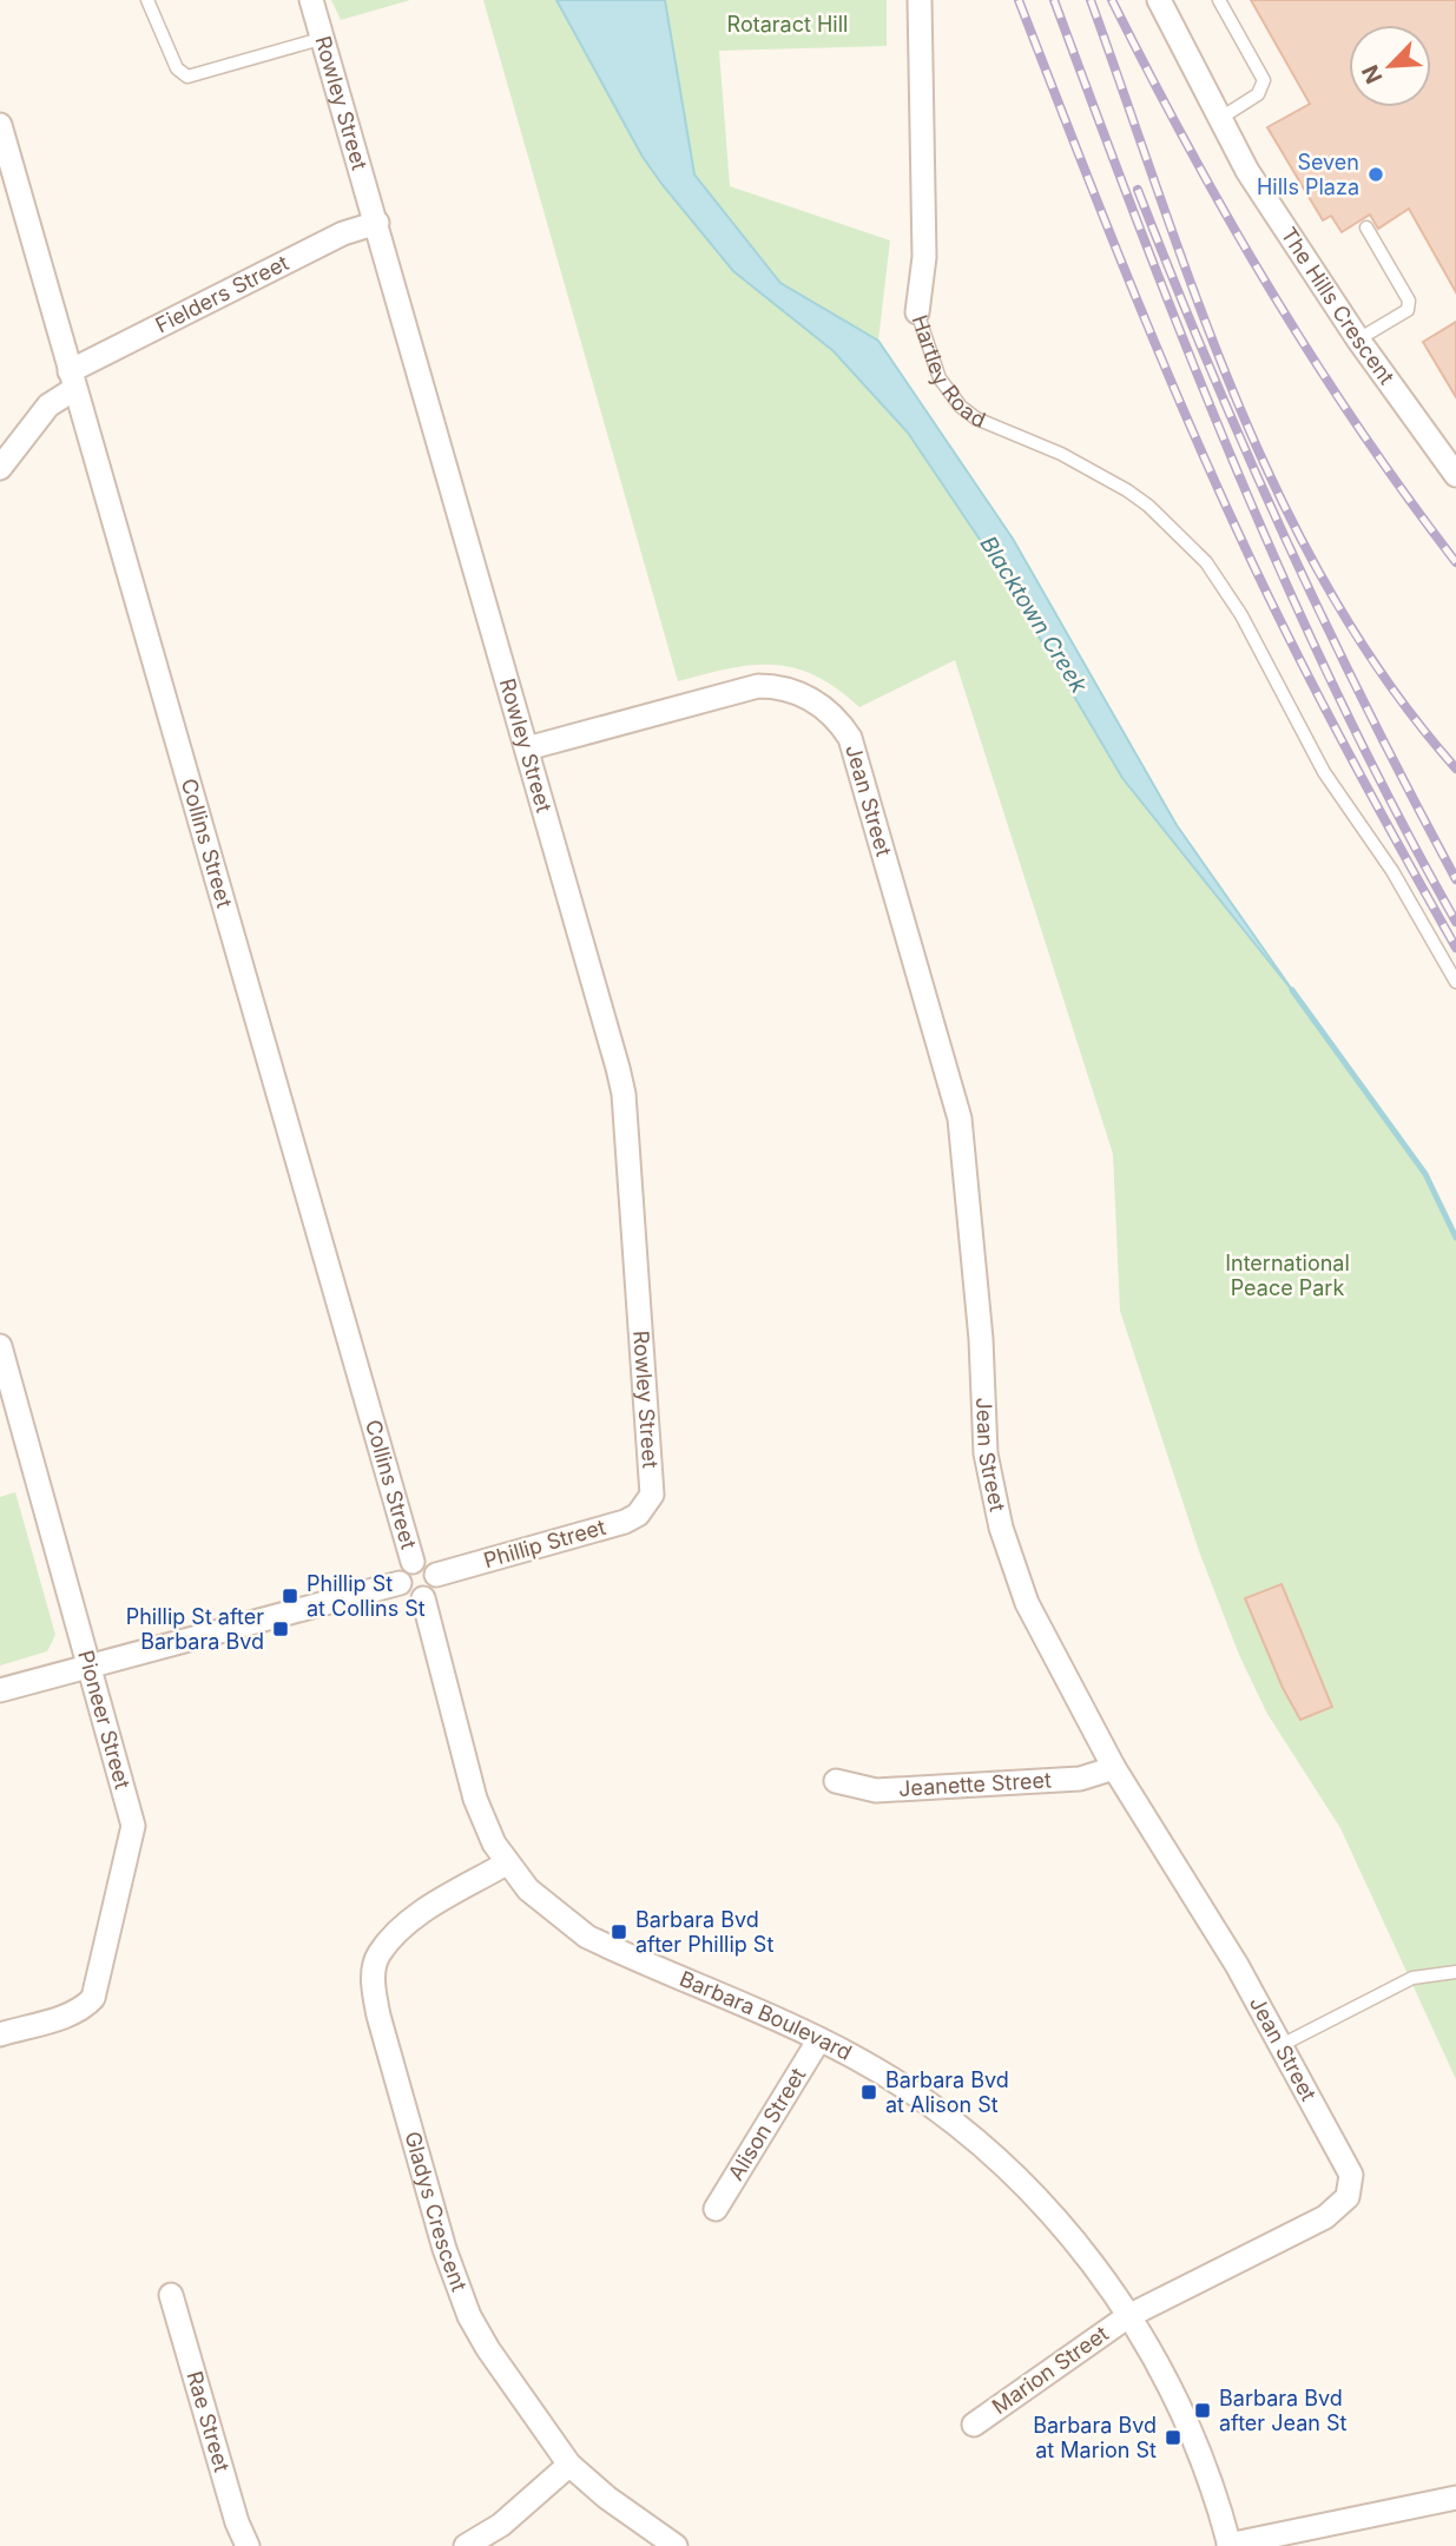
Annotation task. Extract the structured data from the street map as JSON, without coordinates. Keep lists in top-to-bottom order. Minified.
{"streets":{"street":["Rowley Street","Fielders Street","The Hills Crescent","Hartley Road","Jean Street","Collins Street","Phillip Street","Pioneer Street","Jeanette Street","Barbara Boulevard","Alison Street","Gladys Crescent","Marion Street","Rae Street"]},"crossings":[["Rowley Street","Fielders Street"],["Rowley Street","Jean Street"],["Rowley Street","Phillip Street"],["Fielders Street","Collins Street"],["Jean Street","Jeanette Street"],["Jean Street","Barbara Boulevard"],["Jean Street","Marion Street"],["Collins Street","Phillip Street"],["Collins Street","Barbara Boulevard"],["Phillip Street","Barbara Boulevard"],["Barbara Boulevard","Alison Street"],["Barbara Boulevard","Gladys Crescent"],["Barbara Boulevard","Marion Street"]],"water":["Blacktown Creek"],"parks":["Rotaract Hill","International Peace Park"],"places":{"other":["Seven Hills Plaza"],"transit":["Phillip St at Collins St","Phillip St after Barbara Bvd","Barbara Bvd after Phillip St","Barbara Bvd at Alison St","Barbara Bvd after Jean St","Barbara Bvd at Marion St"]},"north":"bottom left"}
